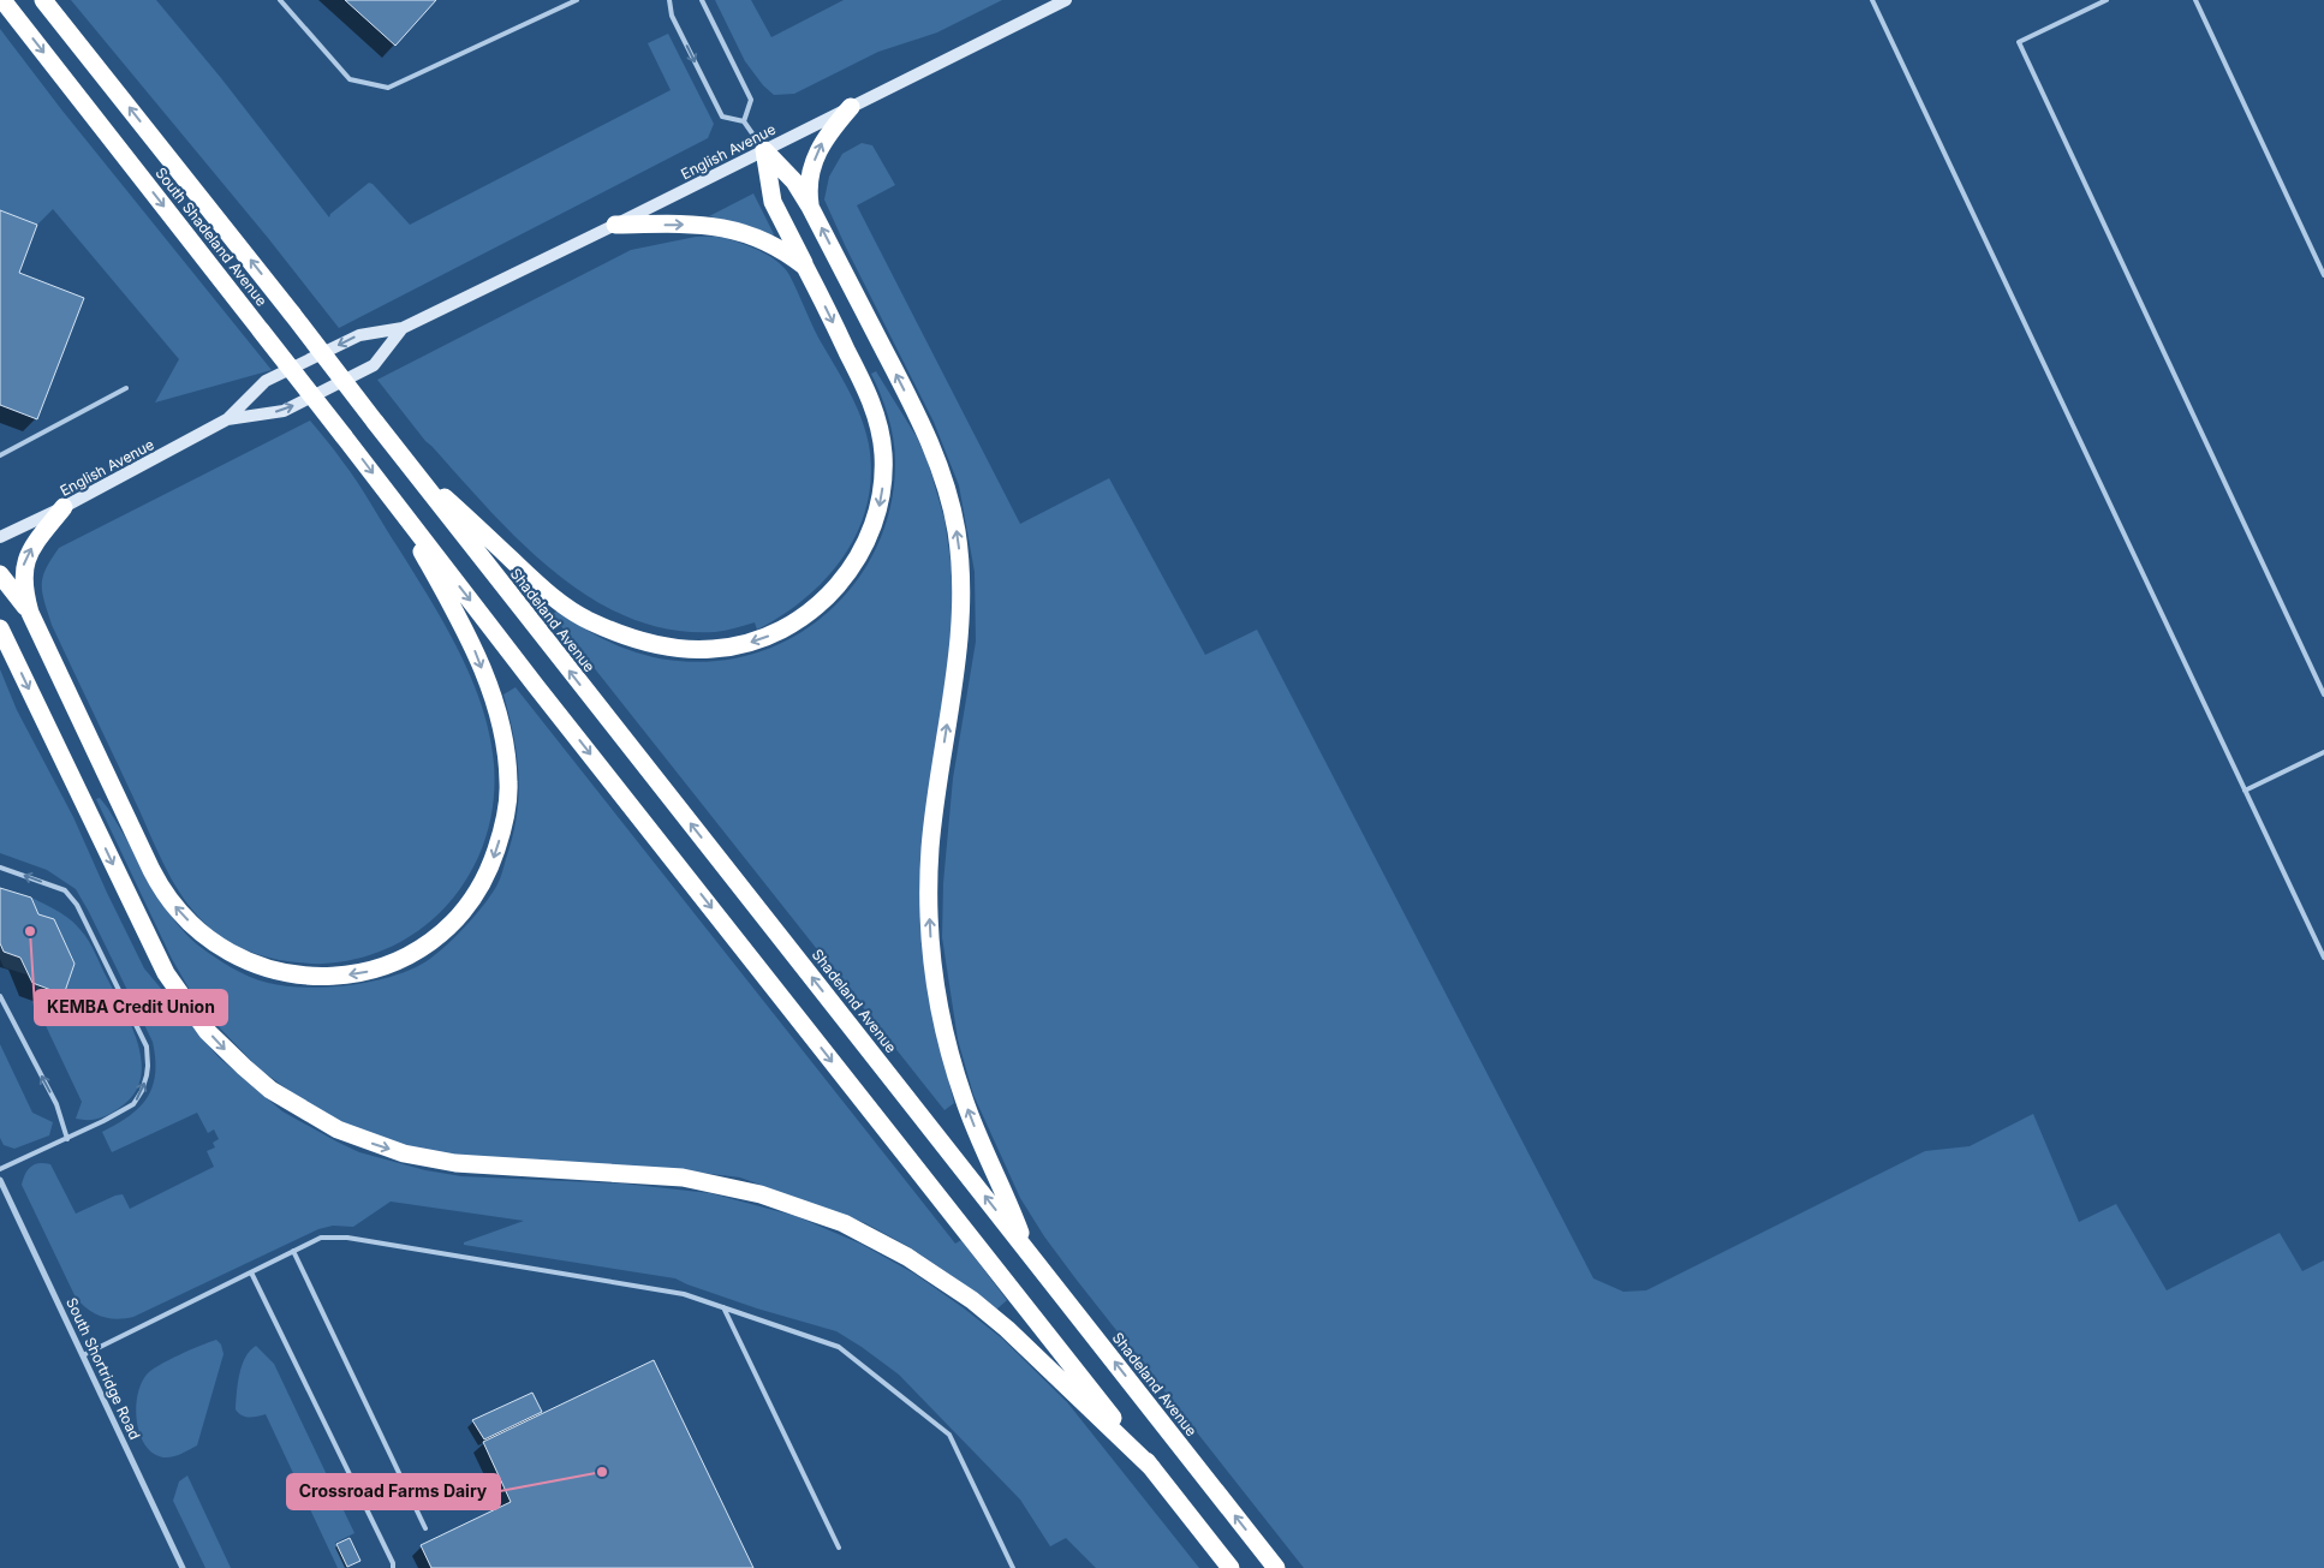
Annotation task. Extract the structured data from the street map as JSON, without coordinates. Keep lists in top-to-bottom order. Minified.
{"streets":{"highway":["South Shadeland Avenue","Shadeland Avenue"],"street":["English Avenue","South Shortridge Road"]},"crossings":[["South Shadeland Avenue","Shadeland Avenue"]],"places":["KEMBA Credit Union","Crossroad Farms Dairy"]}
